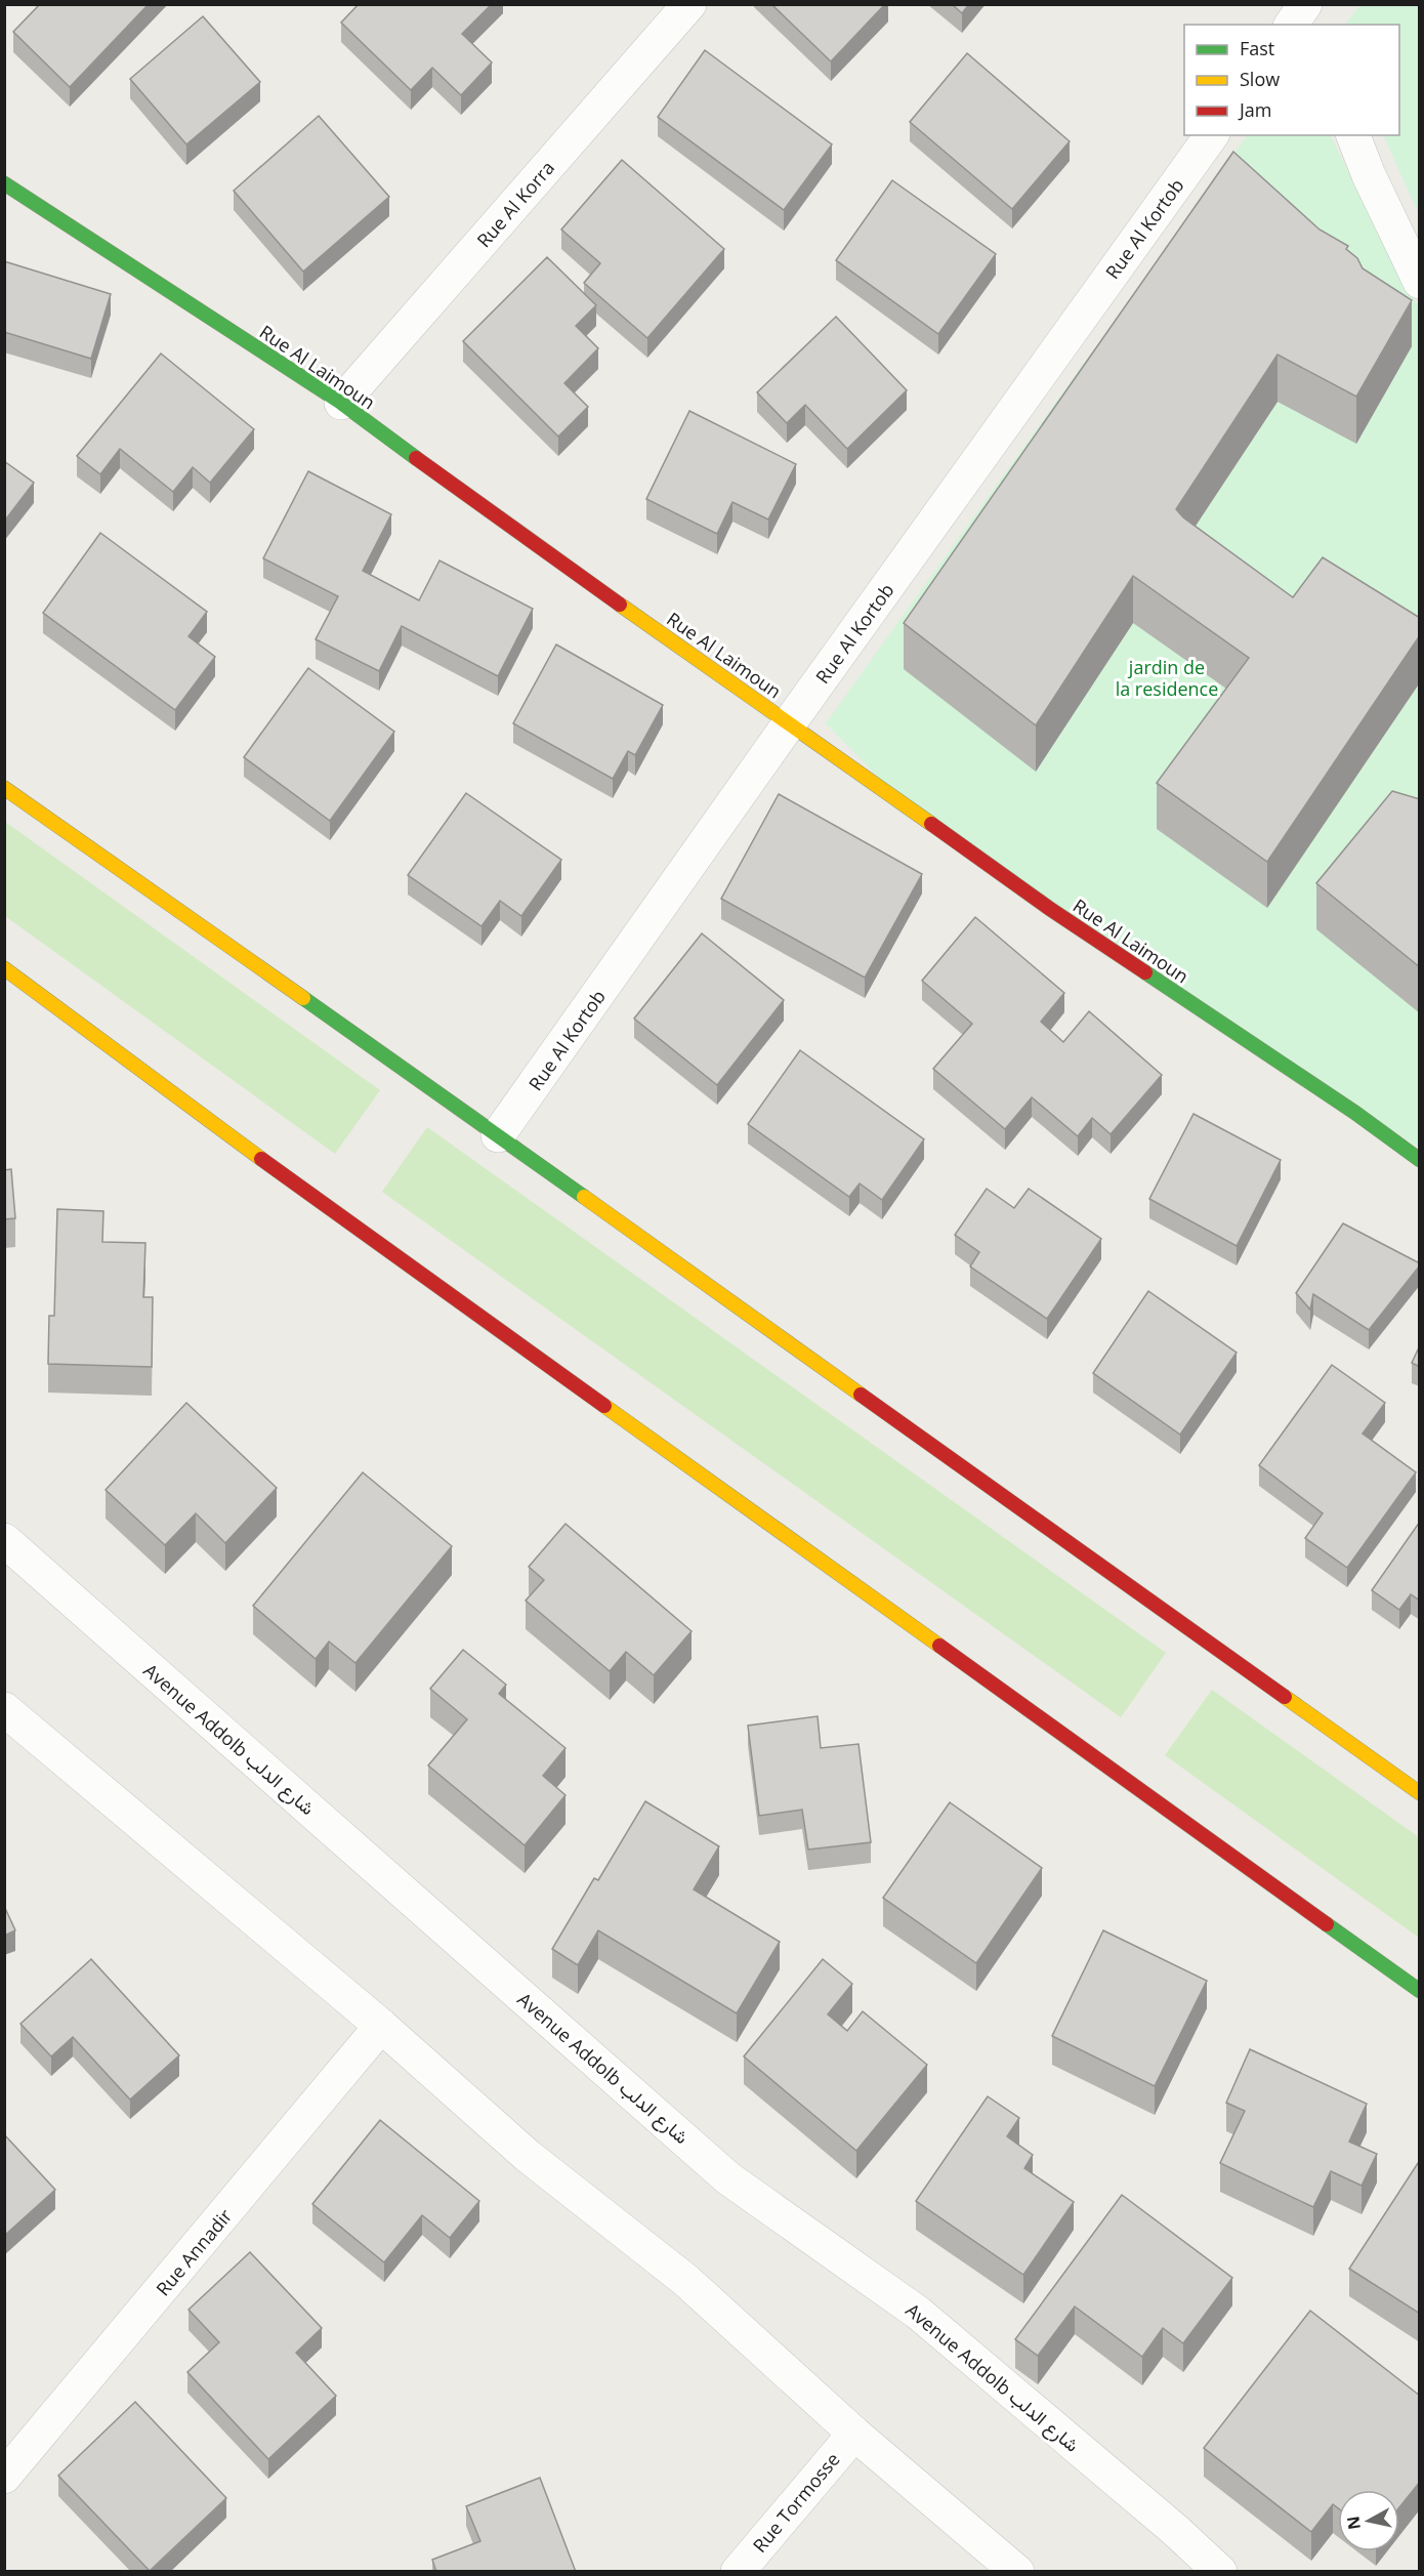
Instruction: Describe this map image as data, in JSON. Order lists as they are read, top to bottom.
{
  "streets": {
    "main road": ["Rue Al Laimoun"],
    "street": [
      "Rue Al Korra",
      "Rue Al Kortob",
      "Avenue Addolb شارع الدلب",
      "Rue Annadir",
      "Rue Tormosse"
    ]
  },
  "crossings": [
    ["Rue Al Korra", "Rue Al Laimoun"],
    ["Rue Al Kortob", "Rue Al Laimoun"]
  ],
  "parks": ["jardin de la residence"],
  "legend": ["Fast", "Slow", "Jam"],
  "north": "left"
}
